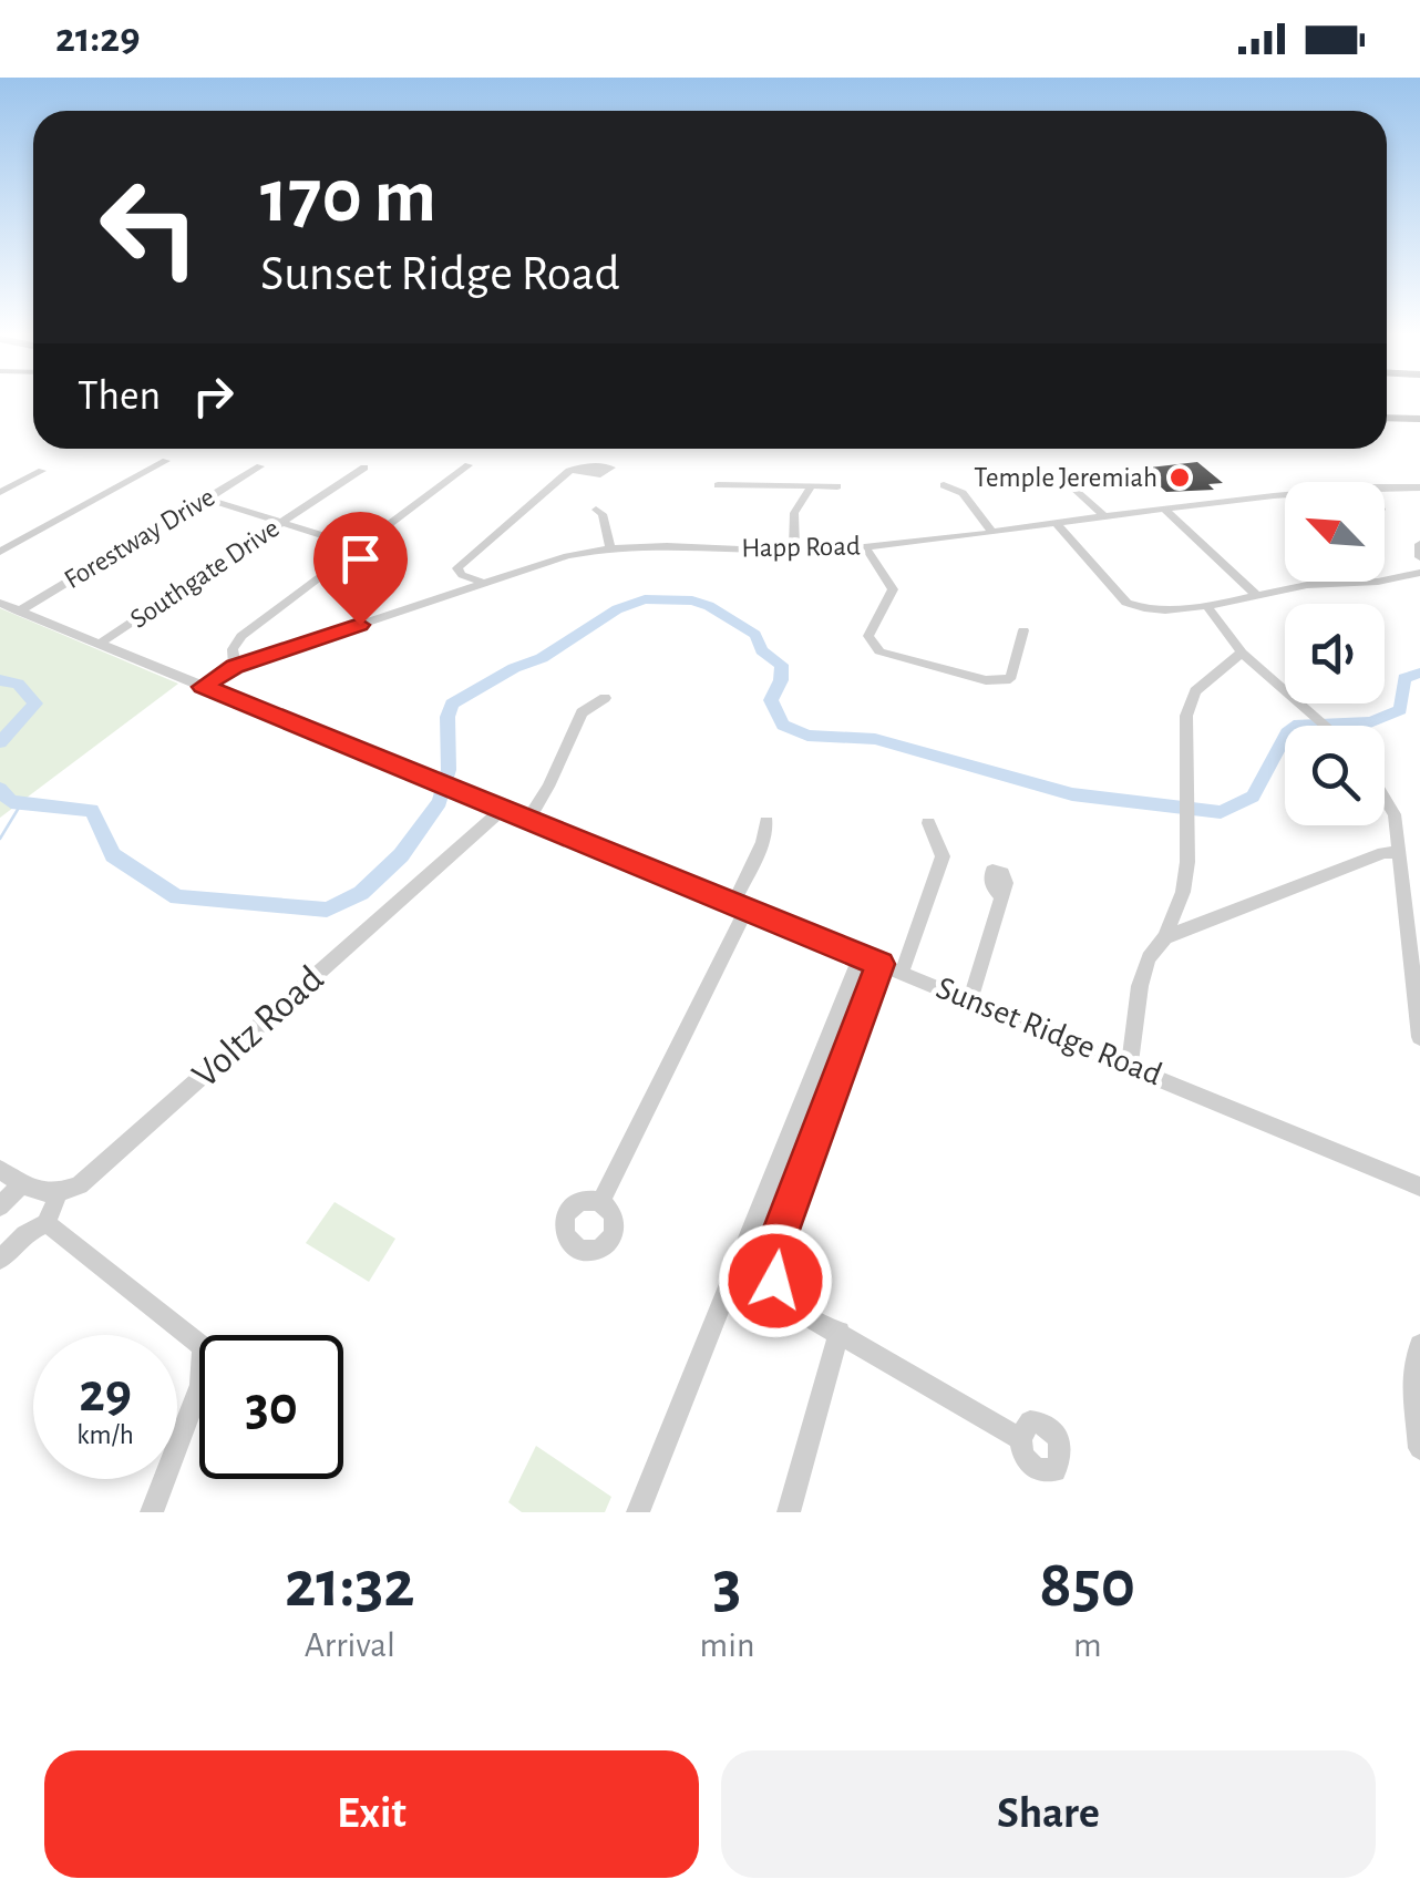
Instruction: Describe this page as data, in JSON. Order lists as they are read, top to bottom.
{
  "streets": {
    "street": [
      "Forestway Drive",
      "Happ Road",
      "Southgate Drive",
      "Voltz Road",
      "Sunset Ridge Road"
    ]
  },
  "crossings": [
    ["Forestway Drive", "Sunset Ridge Road"],
    ["Happ Road", "Sunset Ridge Road"],
    ["Southgate Drive", "Sunset Ridge Road"],
    ["Voltz Road", "Sunset Ridge Road"]
  ],
  "places": ["Temple Jeremiah"],
  "north": "top left",
  "page": {
    "status": "21:29",
    "turn": ["170 m", "Sunset Ridge Road"],
    "then": "Then",
    "speed": "29 km/h",
    "limit": "30",
    "eta": [
      "21:32",
      "Arrival",
      "3",
      "min",
      "850",
      "m"
    ],
    "buttons": ["Exit", "Share"]
  }
}
